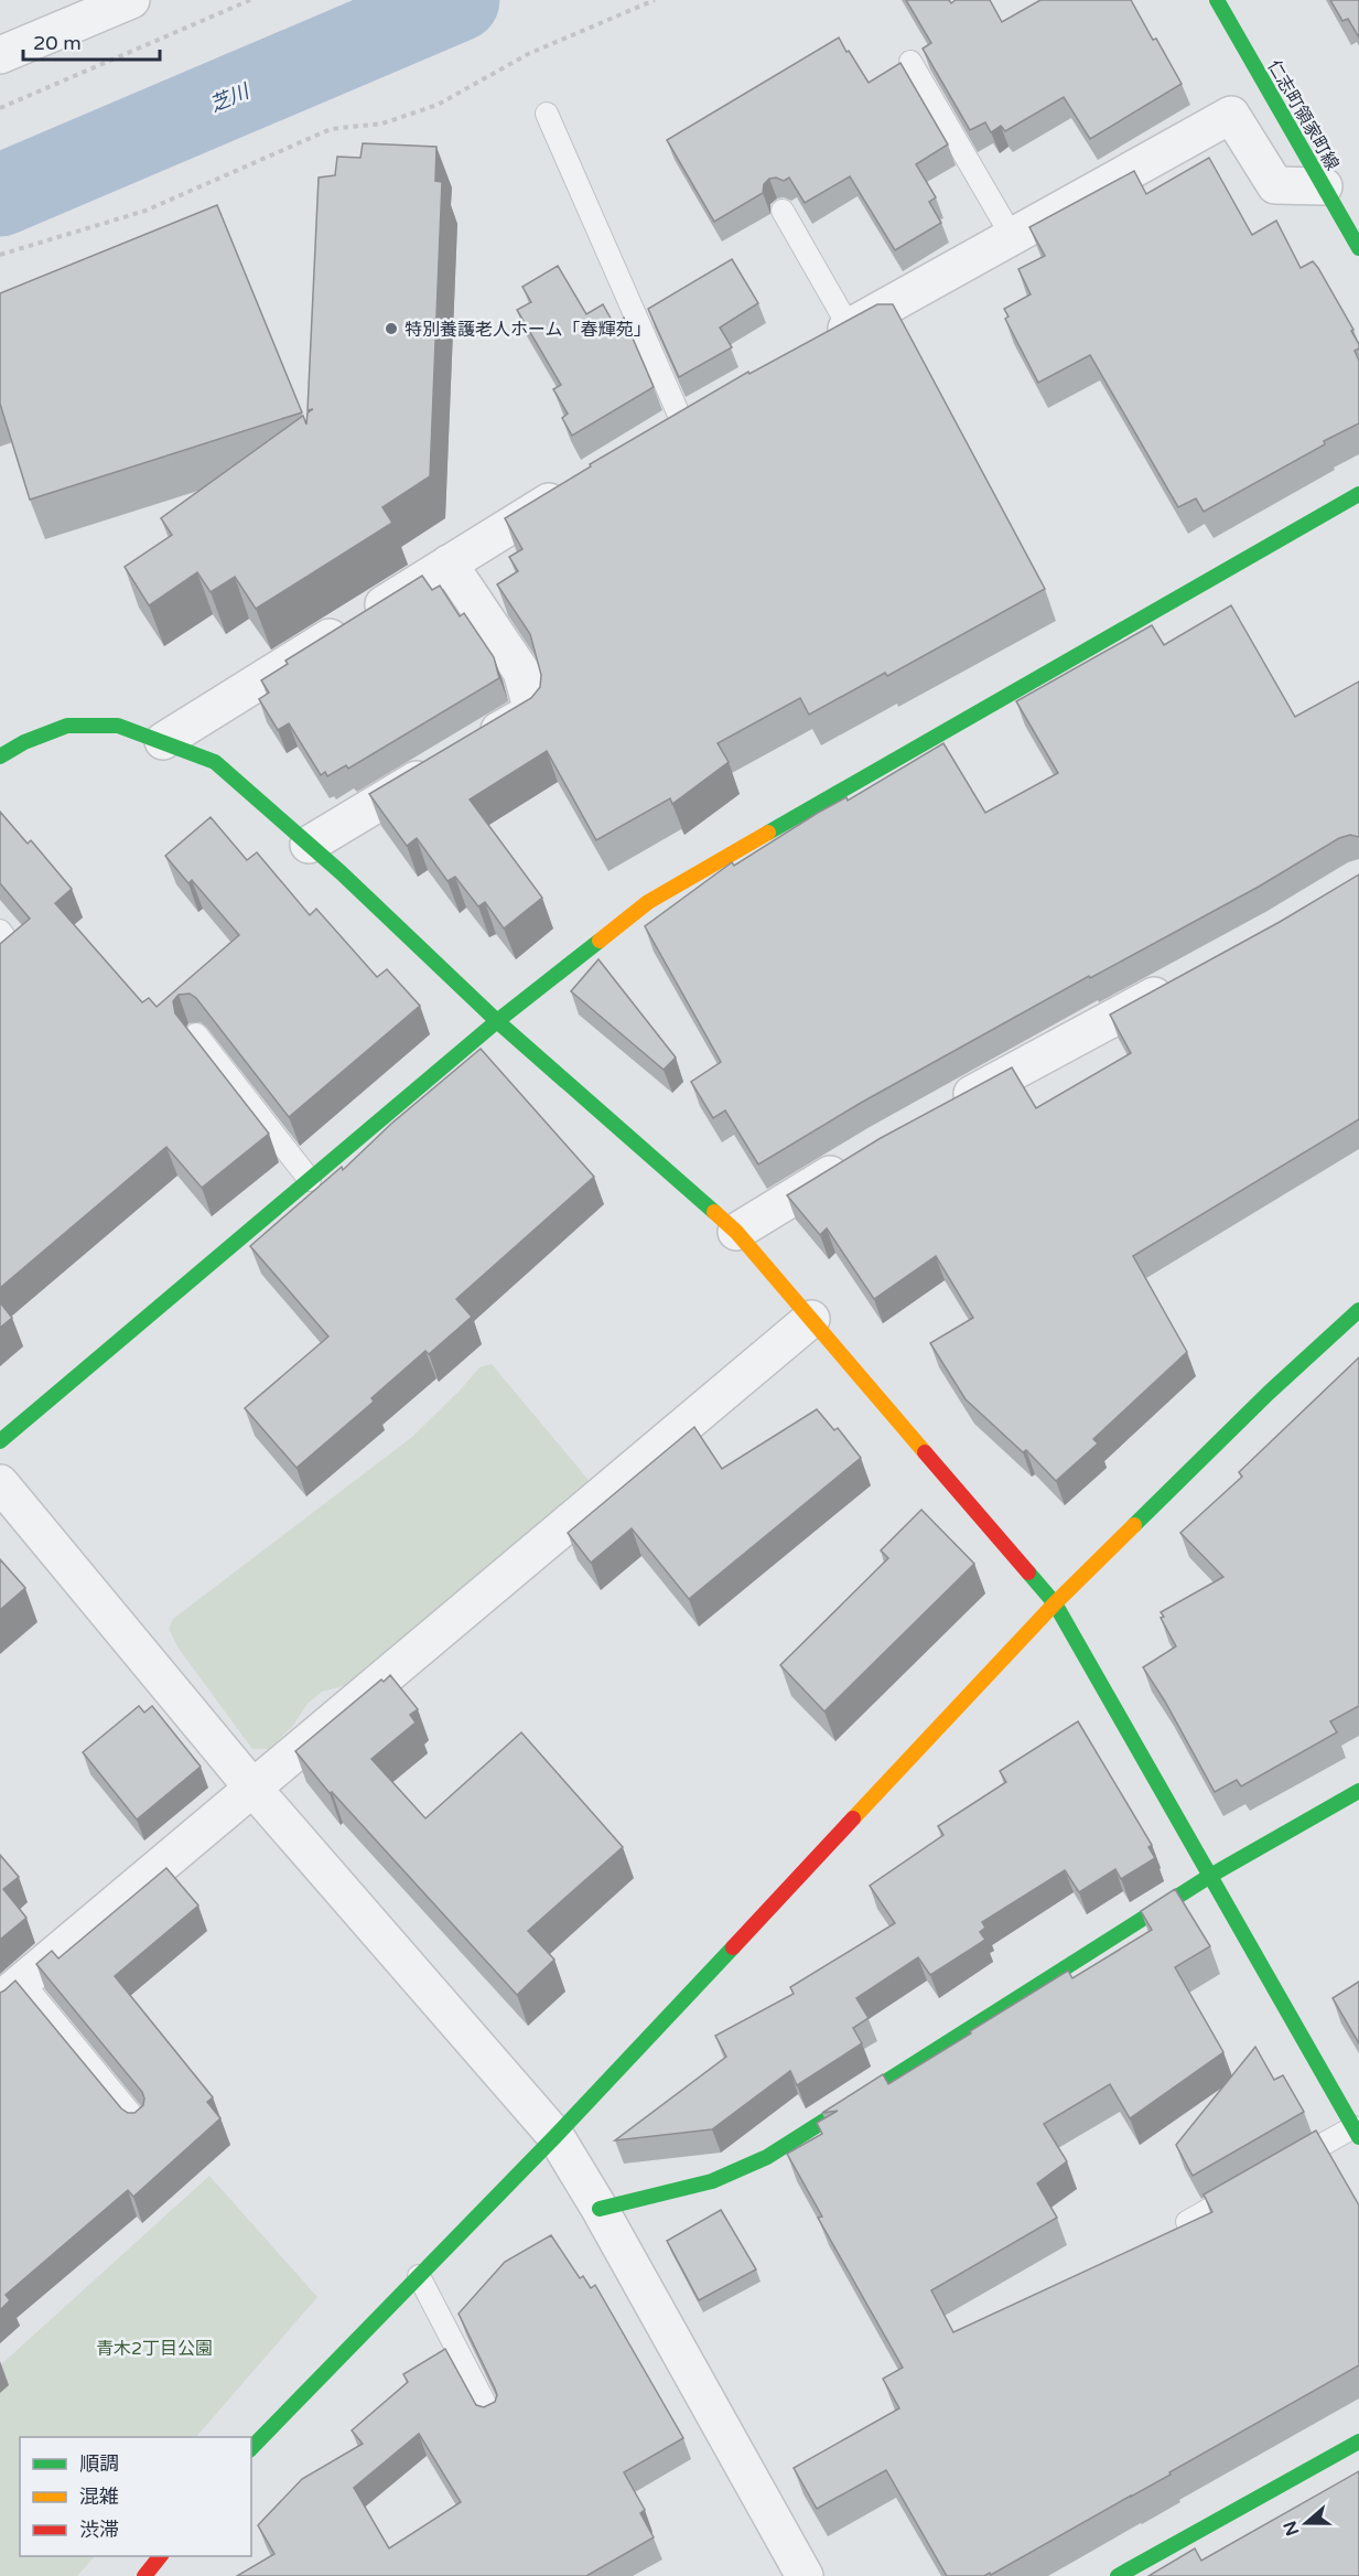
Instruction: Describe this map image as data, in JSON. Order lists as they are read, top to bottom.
{
  "streets": {
    "street": ["仁志町領家町線"]
  },
  "water": ["芝川"],
  "parks": ["青木2丁目公園"],
  "places": ["特別養護老人ホーム「春輝苑」"],
  "legend": ["順調", "混雑", "渋滞"],
  "scale_bar": "20 m",
  "north": "left"
}
